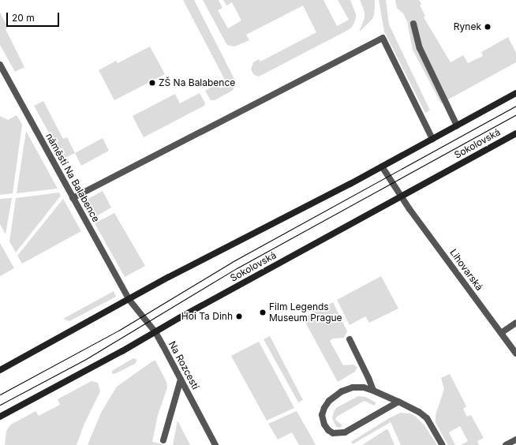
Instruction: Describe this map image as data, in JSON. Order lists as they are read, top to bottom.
{
  "streets": {
    "main road": ["Sokolovská"],
    "street": ["náměstí Na Balabence", "Lihovarská", "Na Rozcestí"]
  },
  "crossings": [
    ["Sokolovská", "Lihovarská"],
    ["Sokolovská", "Na Rozcestí"],
    ["náměstí Na Balabence", "Na Rozcestí"]
  ],
  "places": [
    "Rynek",
    "ZŠ Na Balabence",
    "Film Legends Museum Prague",
    "Hoi Ta Dinh"
  ],
  "scale_bar": "20 m"
}
